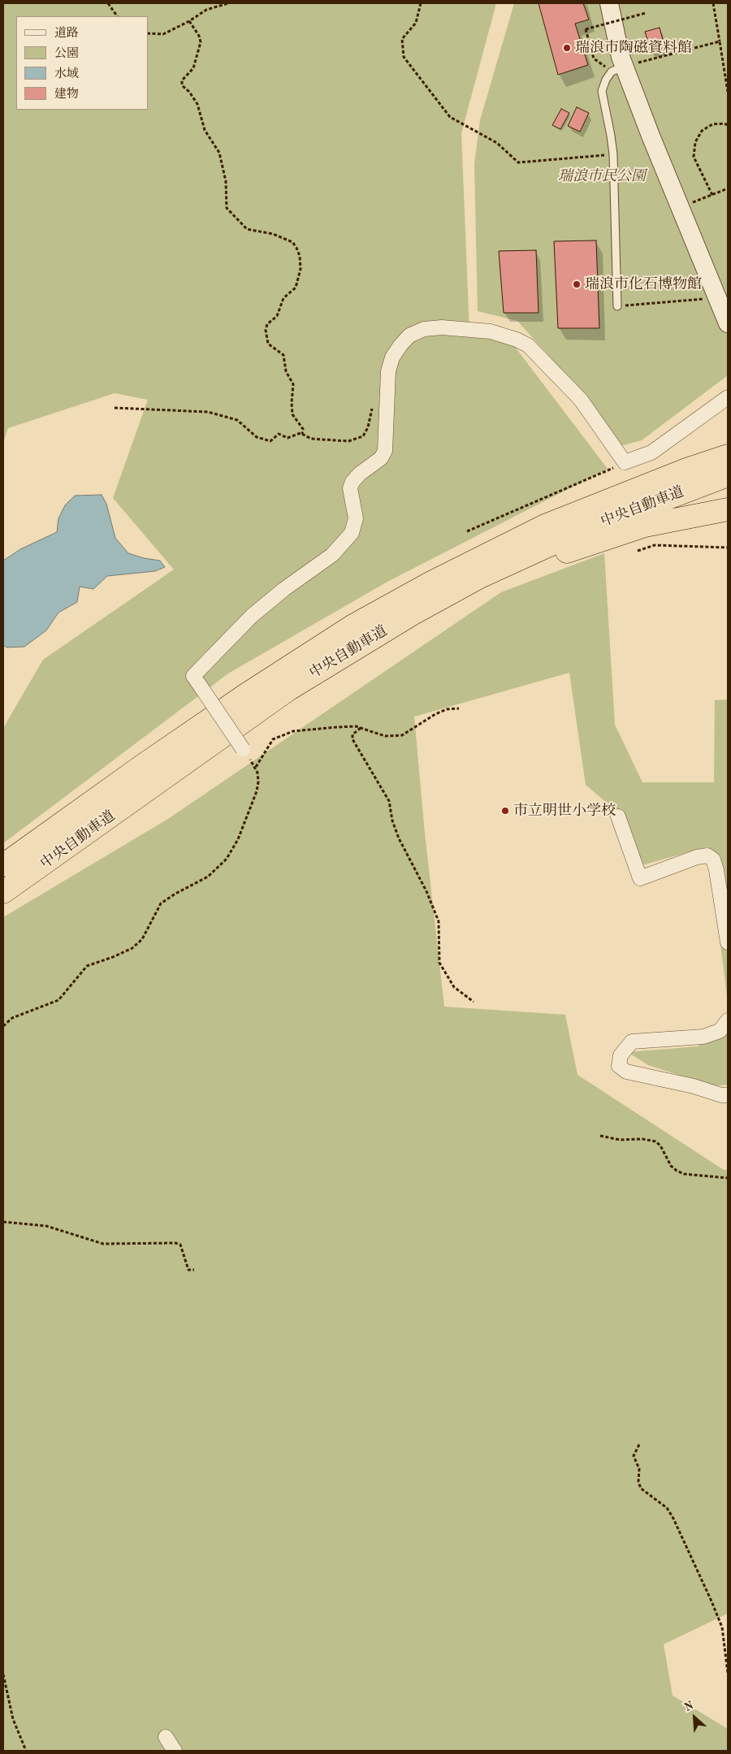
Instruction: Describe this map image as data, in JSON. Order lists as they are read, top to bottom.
{
  "streets": {
    "highway": ["中央自動車道"]
  },
  "parks": ["瑞浪市民公園"],
  "places": ["瑞浪市陶磁資料館", "瑞浪市化石博物館", "市立明世小学校"],
  "legend": [
    "道路",
    "公園",
    "水域",
    "建物"
  ],
  "north": "top left"
}
